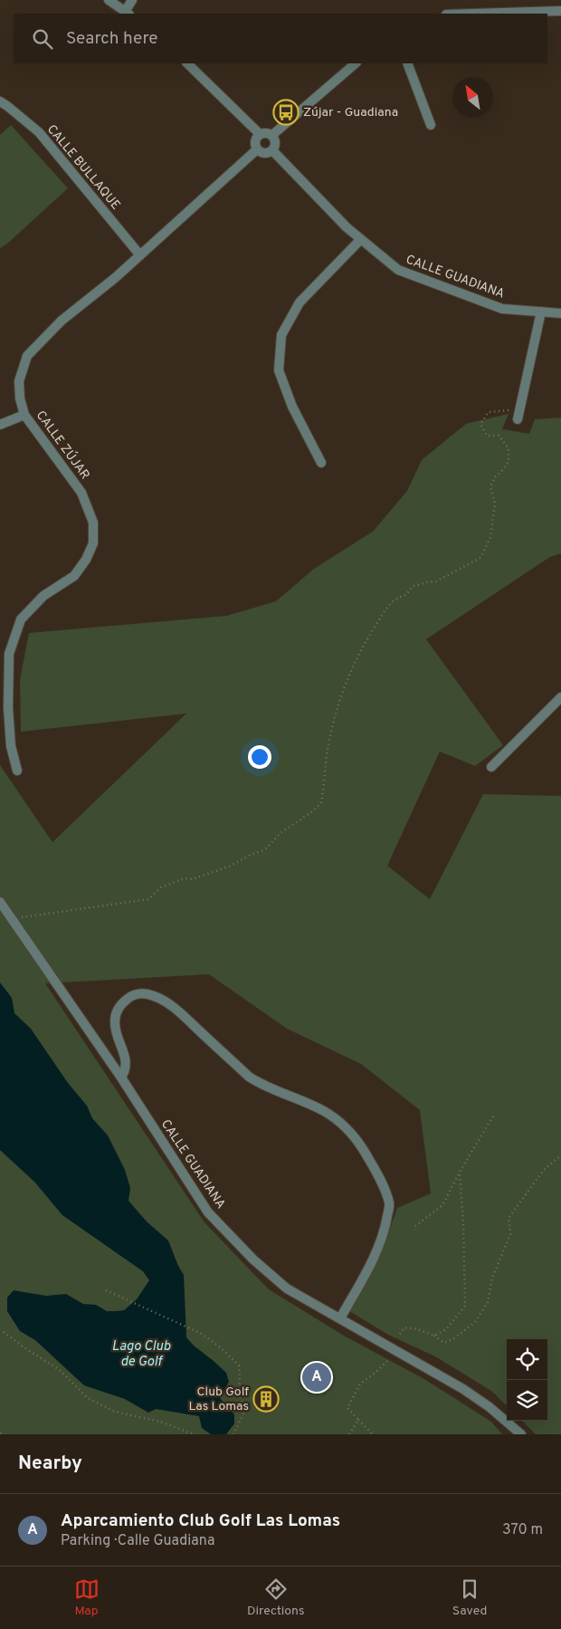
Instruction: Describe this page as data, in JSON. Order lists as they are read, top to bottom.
{
  "streets": {
    "street": ["CALLE BULLAQUE", "CALLE GUADIANA", "CALLE ZÚJAR"]
  },
  "crossings": [
    ["CALLE BULLAQUE", "CALLE ZÚJAR"],
    ["CALLE GUADIANA", "CALLE ZÚJAR"]
  ],
  "water": ["Lago Club de Golf"],
  "places": {
    "bus stop": ["Zújar - Guadiana"],
    "building": ["Club Golf Las Lomas"]
  },
  "north": "top left",
  "page": {
    "search": "Search here",
    "pins": "A",
    "heading": "Nearby",
    "list": [
      {
        "mark": "A",
        "name": "Aparcamiento Club Golf Las Lomas",
        "note": "Parking · Calle Guadiana",
        "value": "370 m"
      }
    ],
    "nav": ["Map", "Directions", "Saved"]
  }
}
